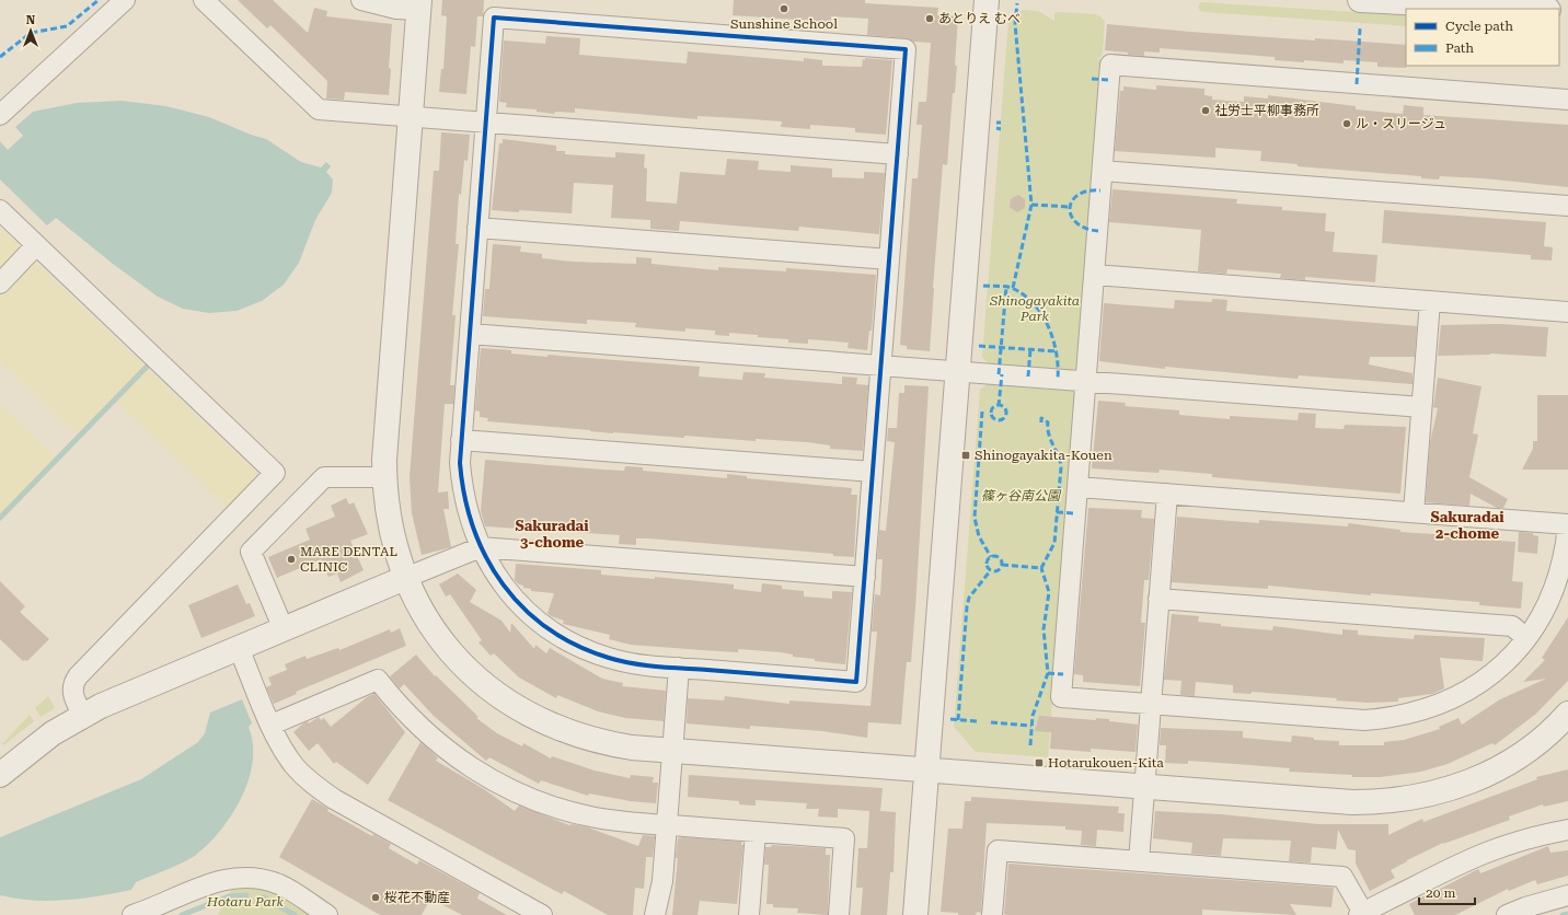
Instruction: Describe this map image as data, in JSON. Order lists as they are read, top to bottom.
{
  "districts": ["Sakuradai 2-chome", "Sakuradai 3-chome"],
  "parks": ["Shinogayakita Park", "篠ヶ谷南公園", "Hotaru Park"],
  "places": {
    "other": [
      "Sunshine School",
      "あとりえ むべ",
      "社労士平柳事務所",
      "ル・スリージュ",
      "MARE DENTAL CLINIC",
      "桜花不動産"
    ],
    "transit": ["Shinogayakita-Kouen", "Hotarukouen-Kita"]
  },
  "legend": ["Cycle path", "Path"],
  "scale_bar": "20 m",
  "north": "top"
}
